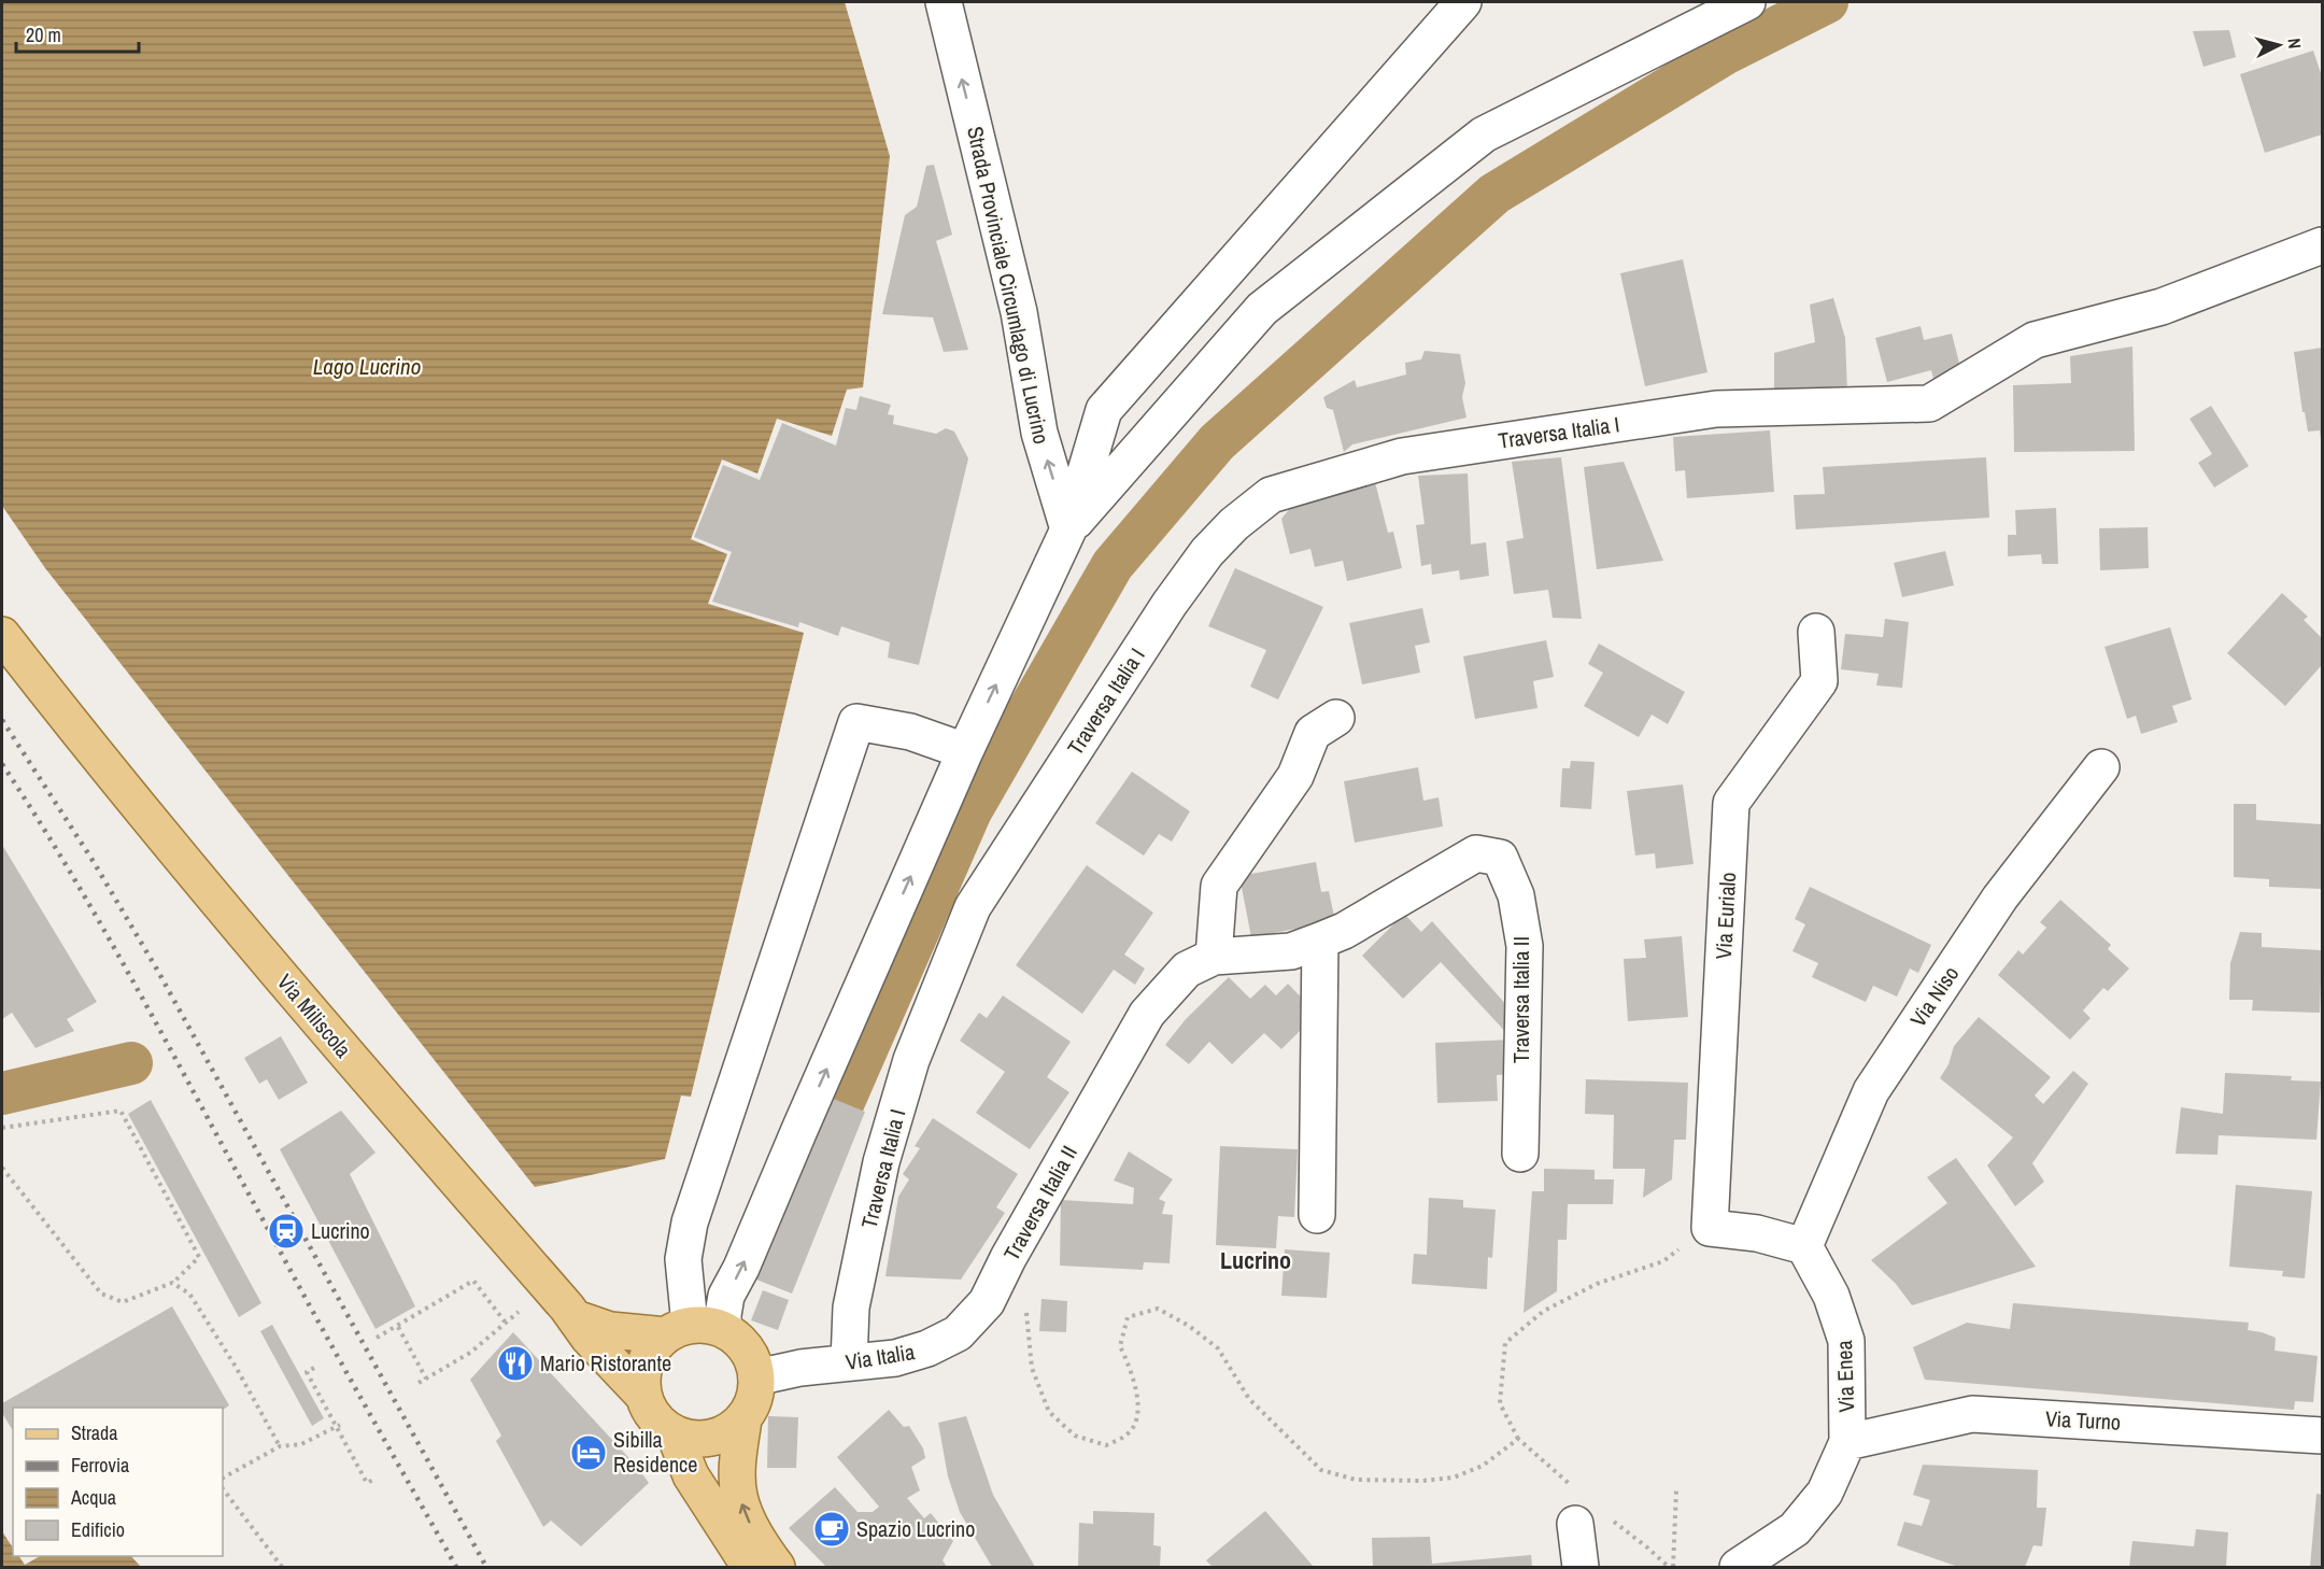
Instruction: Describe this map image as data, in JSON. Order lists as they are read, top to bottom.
{
  "streets": {
    "main road": ["Via Miliscola"],
    "street": [
      "Strada Provinciale Circumlago di Lucrino",
      "Traversa Italia I",
      "Via Eurialo",
      "Via Niso",
      "Traversa Italia II",
      "Via Italia",
      "Via Enea",
      "Via Turno"
    ]
  },
  "crossings": [
    ["Traversa Italia I", "Via Italia"],
    ["Via Niso", "Via Enea"],
    ["Traversa Italia II", "Via Italia"],
    ["Via Miliscola", "Via Italia"],
    ["Via Enea", "Via Turno"]
  ],
  "one_way": ["Strada Provinciale Circumlago di Lucrino"],
  "districts": ["Lucrino"],
  "water": ["Lago Lucrino"],
  "places": {
    "station": ["Lucrino"],
    "restaurant": ["Mario Ristorante"],
    "hotel": ["Sibilla Residence"],
    "cafe": ["Spazio Lucrino"]
  },
  "legend": [
    "Strada",
    "Ferrovia",
    "Acqua",
    "Edificio"
  ],
  "scale_bar": "20 m",
  "north": "right"
}
